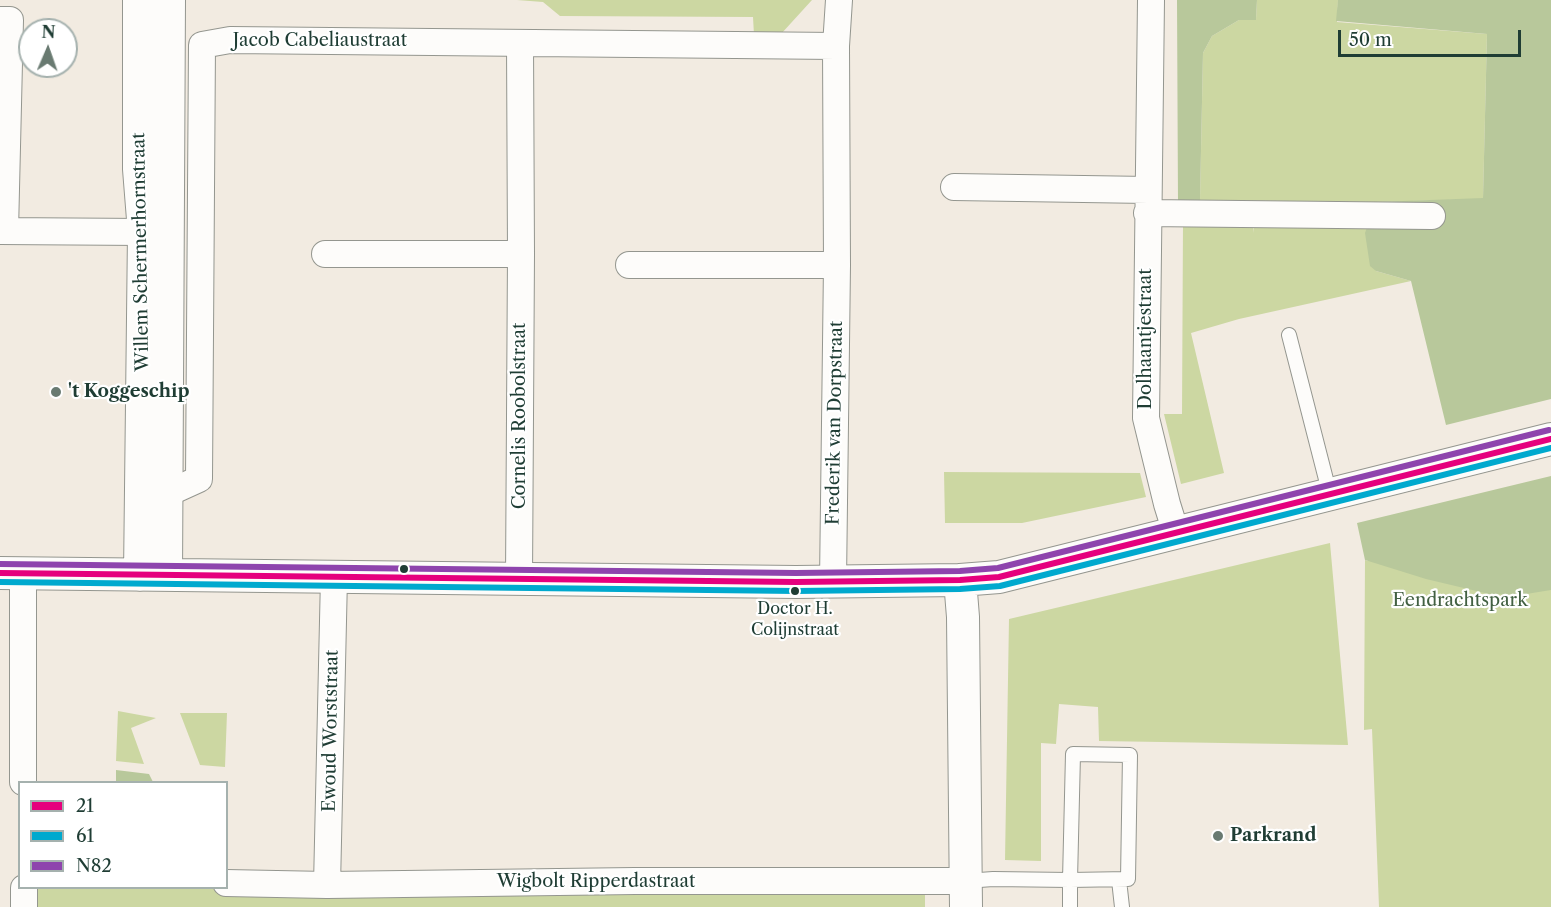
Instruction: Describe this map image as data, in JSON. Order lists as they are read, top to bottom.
{
  "streets": {
    "street": [
      "Jacob Cabeliaustraat",
      "Willem Schermerhornstraat",
      "Dolhaantjestraat",
      "Cornelis Roobolstraat",
      "Frederik van Dorpstraat",
      "Ewoud Worststraat",
      "Wigbolt Ripperdastraat"
    ]
  },
  "crossings": [
    ["Jacob Cabeliaustraat", "Willem Schermerhornstraat"],
    ["Jacob Cabeliaustraat", "Cornelis Roobolstraat"],
    ["Jacob Cabeliaustraat", "Frederik van Dorpstraat"],
    ["Ewoud Worststraat", "Wigbolt Ripperdastraat"]
  ],
  "parks": ["Eendrachtspark"],
  "places": ["'t Koggeschip", "Doctor H. Colijnstraat", "Parkrand"],
  "lines": ["transit line N82", "transit line 21", "transit line 61"],
  "legend": ["21", "61", "N82"],
  "scale_bar": "50 m",
  "north": "top"
}
